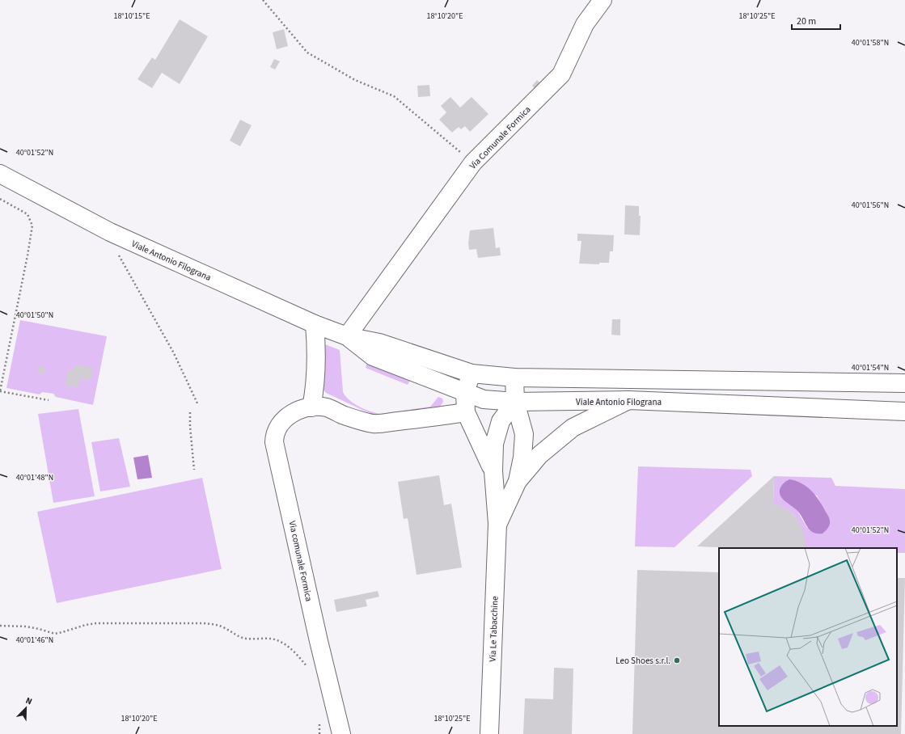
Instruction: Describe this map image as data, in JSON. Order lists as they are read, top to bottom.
{
  "streets": {
    "street": [
      "Via Comunale Formica",
      "Viale Antonio Filograna",
      "Via comunale Formica",
      "Via Le Tabacchine"
    ]
  },
  "crossings": [
    ["Via Comunale Formica", "Viale Antonio Filograna"],
    ["Viale Antonio Filograna", "Via Le Tabacchine"],
    ["Via comunale Formica", "Via Le Tabacchine"]
  ],
  "places": ["Leo Shoes s.r.l."],
  "scale_bar": "20 m",
  "north": "top right",
  "coordinates": [
    "18°10'15\"E",
    "18°10'20\"E",
    "18°10'25\"E",
    "40°01'58\"N",
    "40°01'52\"N",
    "40°01'56\"N",
    "40°01'50\"N",
    "40°01'54\"N",
    "40°01'48\"N",
    "40°01'46\"N"
  ]
}
